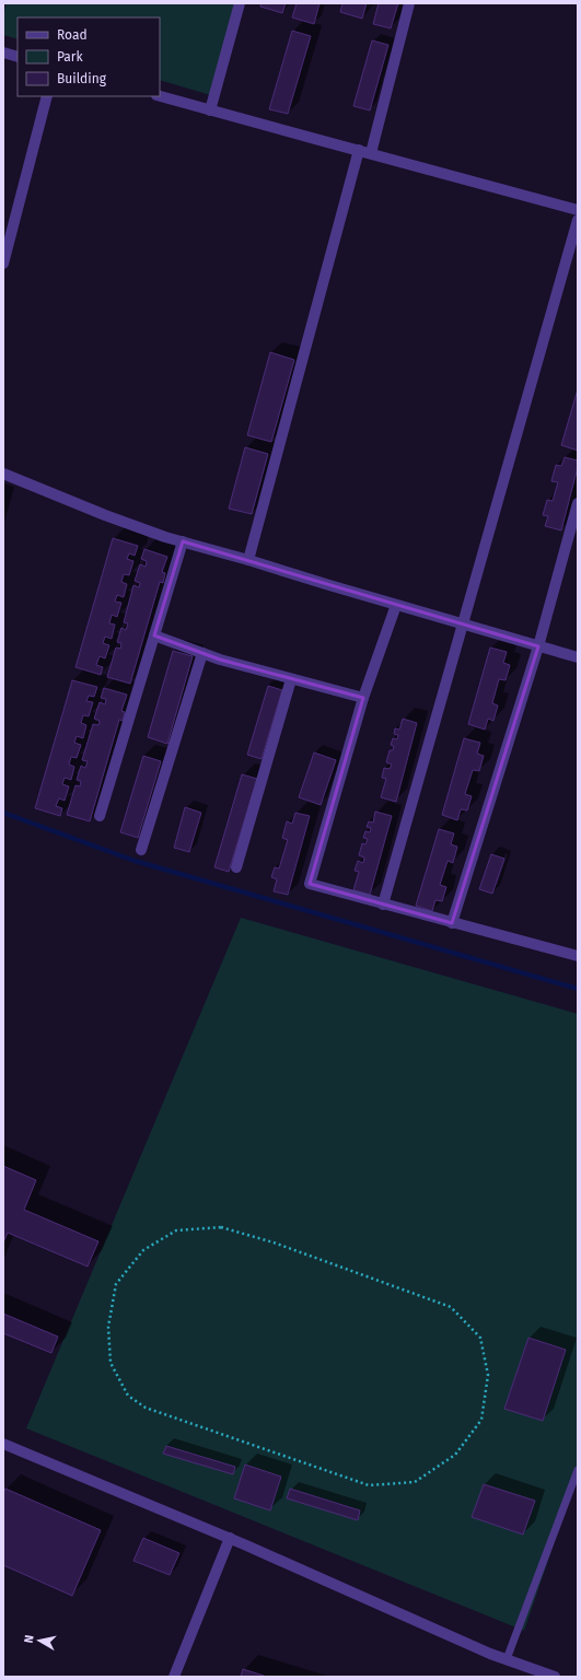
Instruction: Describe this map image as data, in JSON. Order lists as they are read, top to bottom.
{
  "legend": ["Road", "Park", "Building"],
  "north": "left"
}
